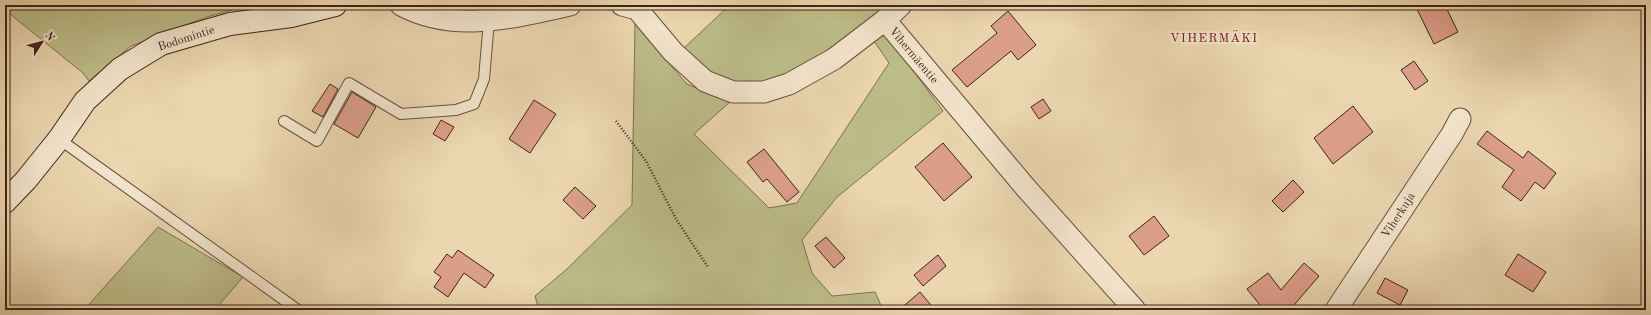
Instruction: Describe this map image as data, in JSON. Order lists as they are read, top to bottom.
{
  "streets": {
    "street": ["Bodomintie", "Vihermäentie", "Viherkuja"]
  },
  "districts": ["VIHERMÄKI"],
  "north": "top right"
}
